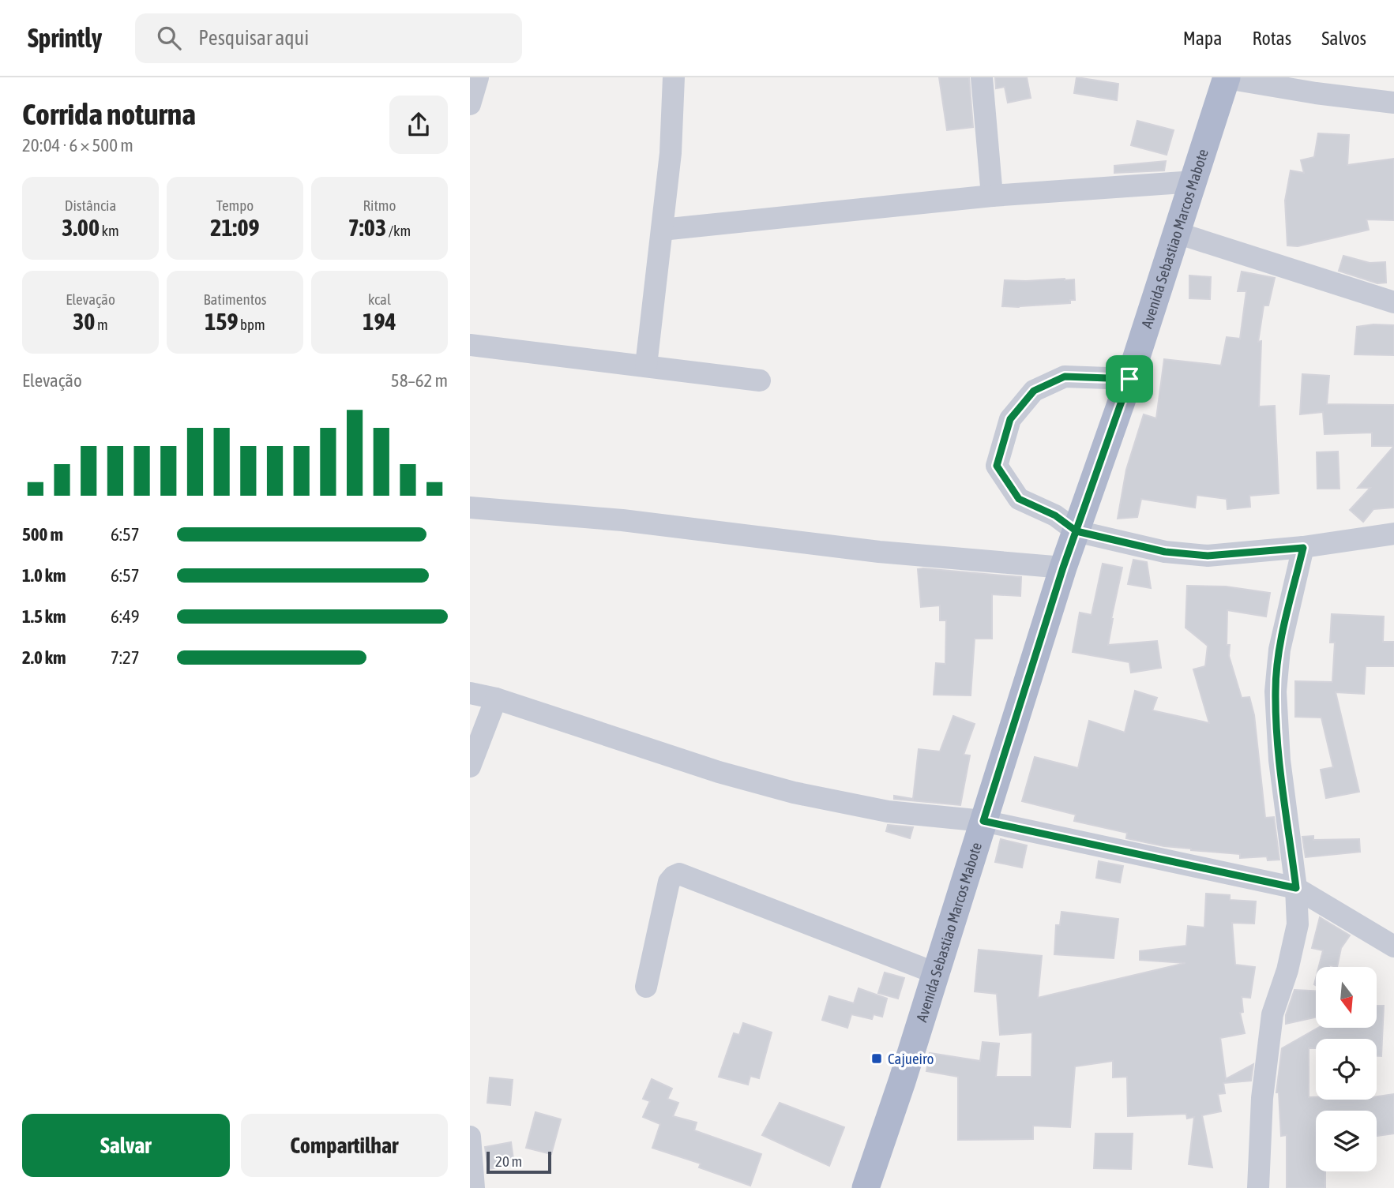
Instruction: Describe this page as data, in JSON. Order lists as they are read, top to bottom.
{
  "streets": {
    "main road": ["Avenida Sebastiao Marcos Mabote"]
  },
  "places": {
    "transit": ["Cajueiro"]
  },
  "scale_bar": "20 m",
  "north": "bottom",
  "page": {
    "header": "Sprintly",
    "search": "Pesquisar aqui",
    "nav": ["Mapa", "Rotas", "Salvos"],
    "heading": ["Corrida noturna", "20:04 · 6 × 500 m"],
    "stats": [
      ["Distância", "3.00 km"],
      ["Tempo", "21:09"],
      ["Ritmo", "7:03 /km"],
      ["Elevação", "30 m"],
      ["Batimentos", "159 bpm"],
      ["kcal", "194"]
    ],
    "chart": ["Elevação", "58–62 m"],
    "list": [
      {
        "name": "500 m",
        "note": "6:57"
      },
      {
        "name": "1.0 km",
        "note": "6:57"
      },
      {
        "name": "1.5 km",
        "note": "6:49"
      },
      {
        "name": "2.0 km",
        "note": "7:27"
      }
    ],
    "buttons": ["Salvar", "Compartilhar"],
    "scale": "20 m"
  }
}
